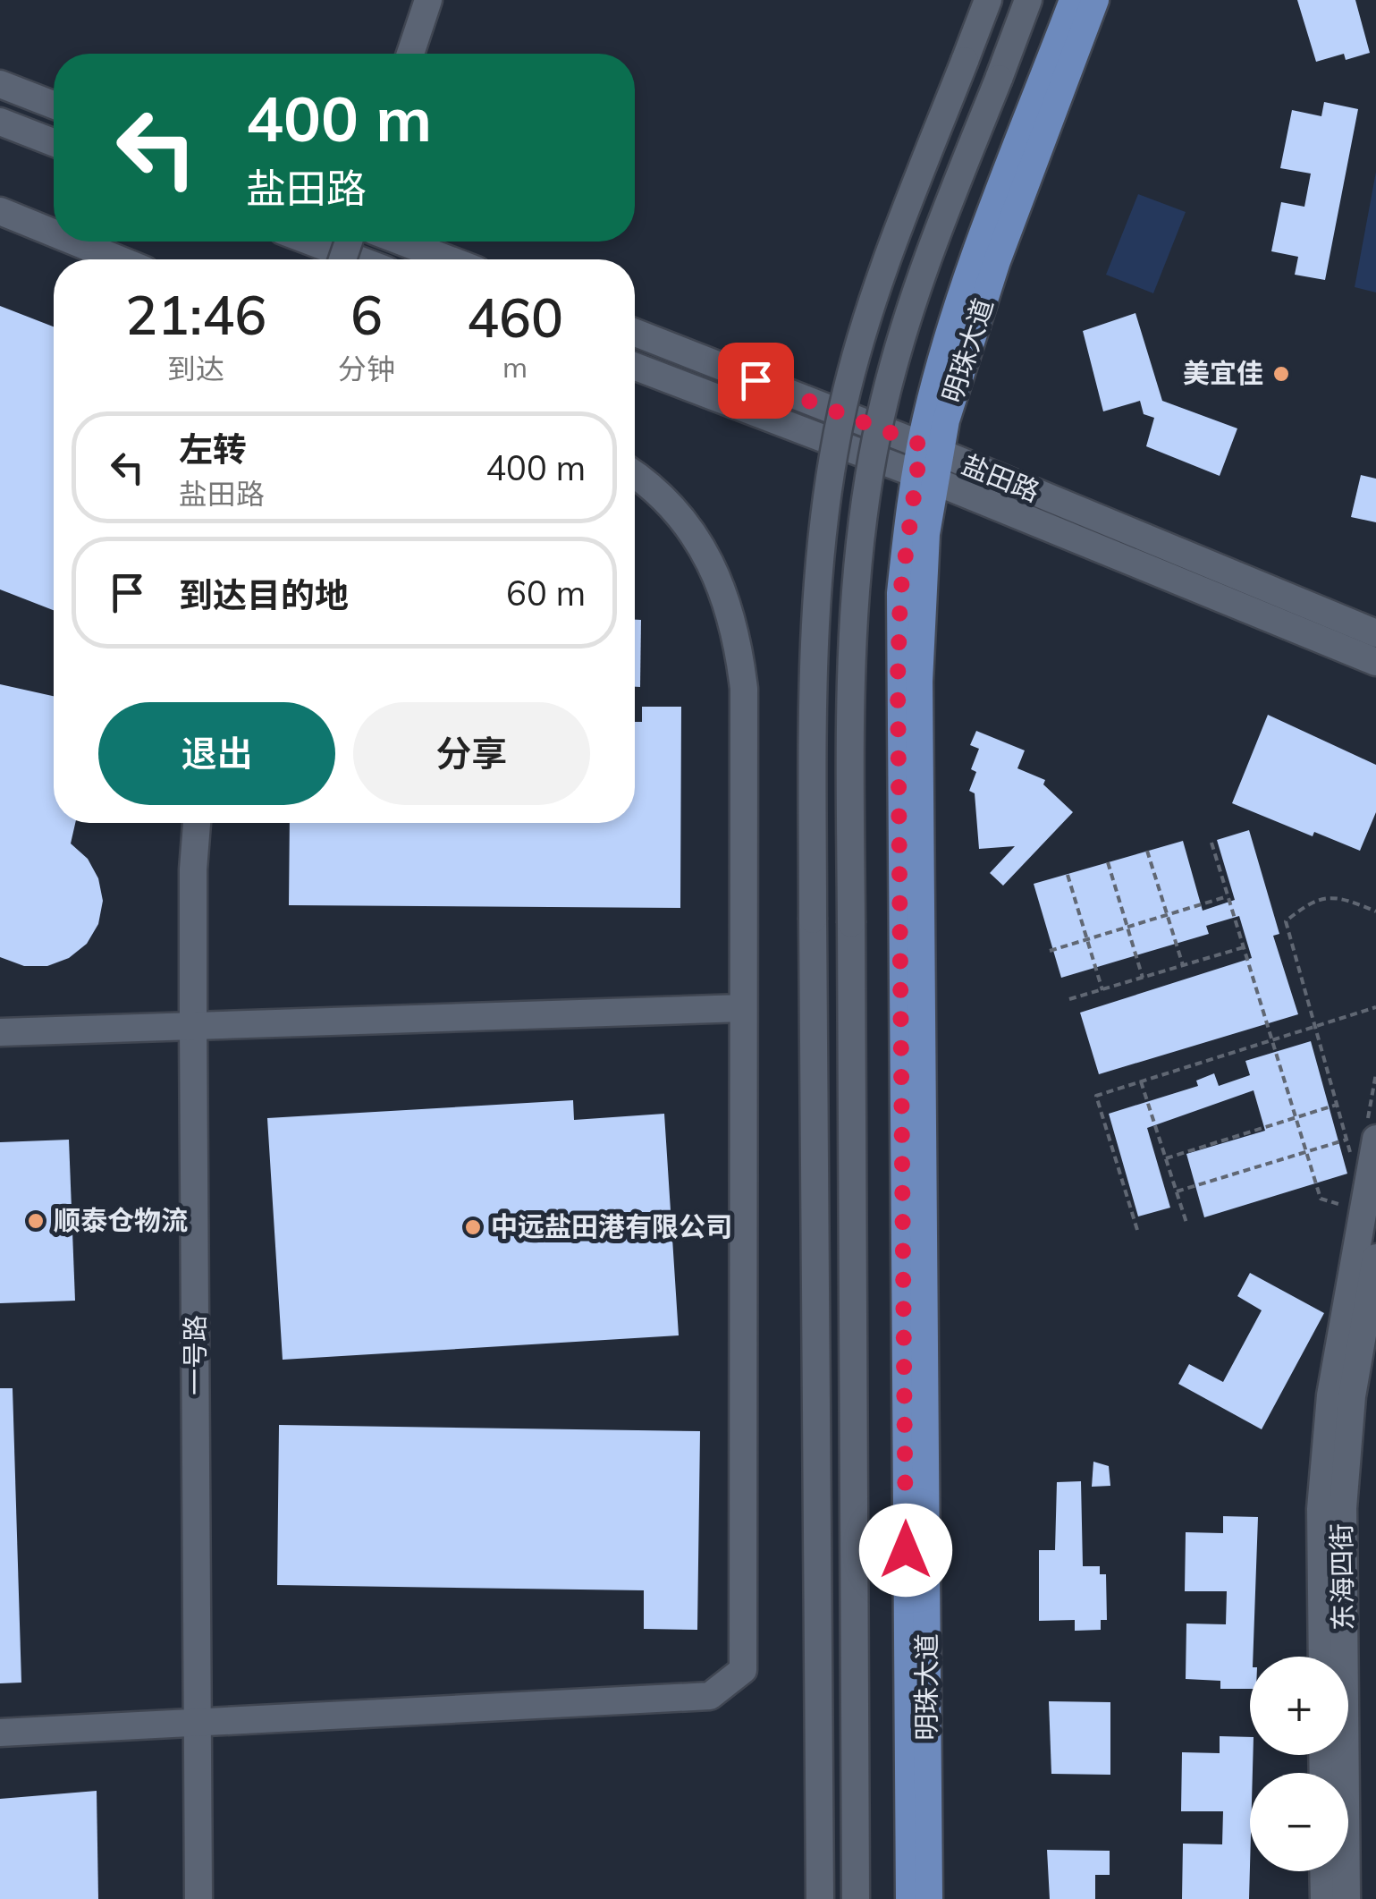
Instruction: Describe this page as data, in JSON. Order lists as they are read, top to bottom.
{
  "streets": {
    "main road": ["明珠大道"],
    "street": ["盐田路", "一号路", "东海四街"]
  },
  "crossings": [
    ["明珠大道", "盐田路"]
  ],
  "places": ["美宜佳", "顺泰仓物流", "中远盐田港有限公司"],
  "page": {
    "turn": ["400 m", "盐田路"],
    "eta": [
      "21:46",
      "到达",
      "6",
      "分钟",
      "460",
      "m"
    ],
    "list": [
      {
        "name": "左转",
        "note": "盐田路",
        "value": "400 m"
      },
      {
        "name": "到达目的地",
        "value": "60 m"
      }
    ],
    "buttons": ["退出", "分享"],
    "map_buttons": ["+", "−"]
  }
}
